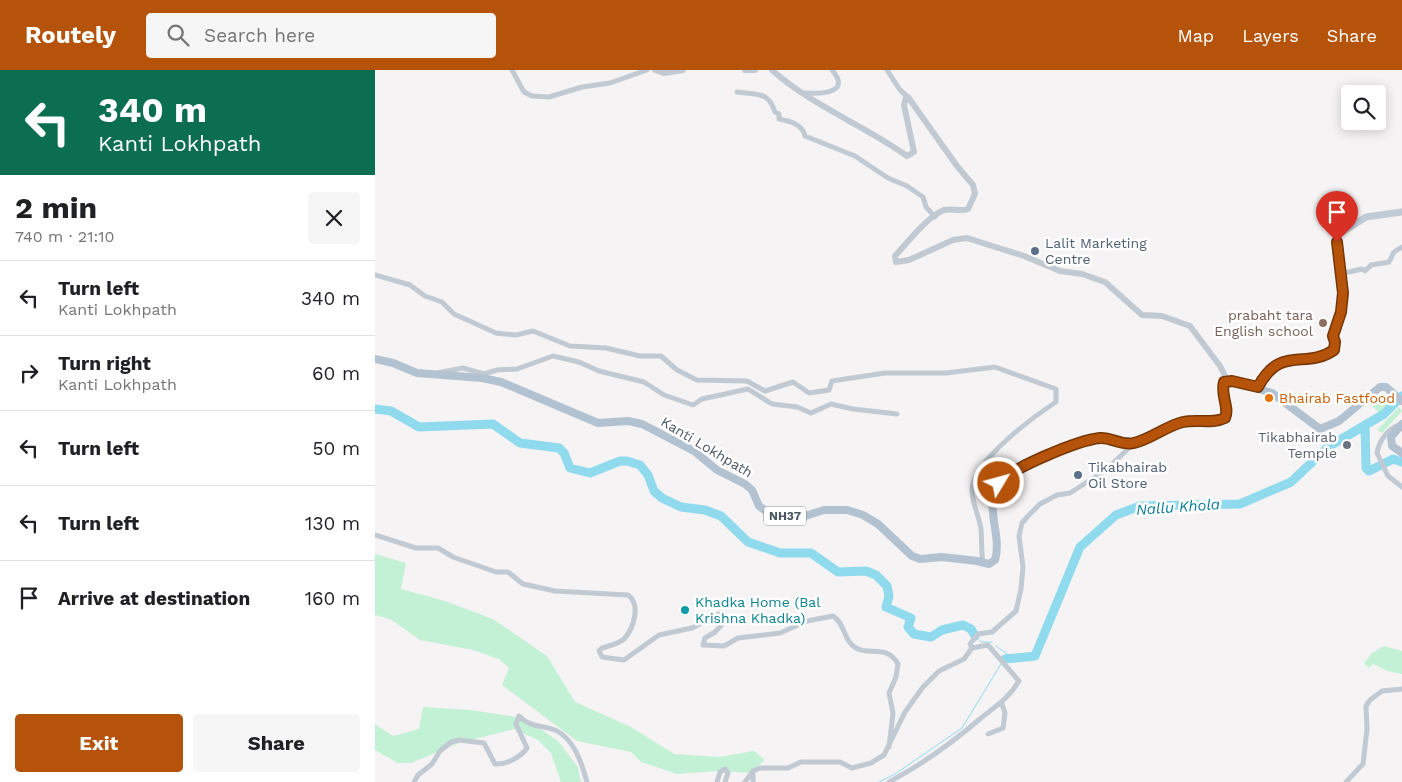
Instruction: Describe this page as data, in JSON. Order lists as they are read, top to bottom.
{
  "streets": {
    "main road": ["Kanti Lokhpath", "NH37"]
  },
  "water": ["Nallu Khola"],
  "places": [
    "Lalit Marketing Centre",
    "prabaht tara English school",
    "Bhairab Fastfood",
    "Tikabhairab Temple",
    "Tikabhairab Oil Store",
    "Khadka Home (Bal Krishna Khadka)"
  ],
  "page": {
    "header": "Routely",
    "search": "Search here",
    "nav": ["Map", "Layers", "Share"],
    "turn": ["340 m", "Kanti Lokhpath"],
    "heading": ["2 min", "740 m · 21:10"],
    "list": [
      {
        "name": "Turn left",
        "note": "Kanti Lokhpath",
        "value": "340 m"
      },
      {
        "name": "Turn right",
        "note": "Kanti Lokhpath",
        "value": "60 m"
      },
      {
        "name": "Turn left",
        "value": "50 m"
      },
      {
        "name": "Turn left",
        "value": "130 m"
      },
      {
        "name": "Arrive at destination",
        "value": "160 m"
      }
    ],
    "buttons": ["Exit", "Share"]
  }
}
